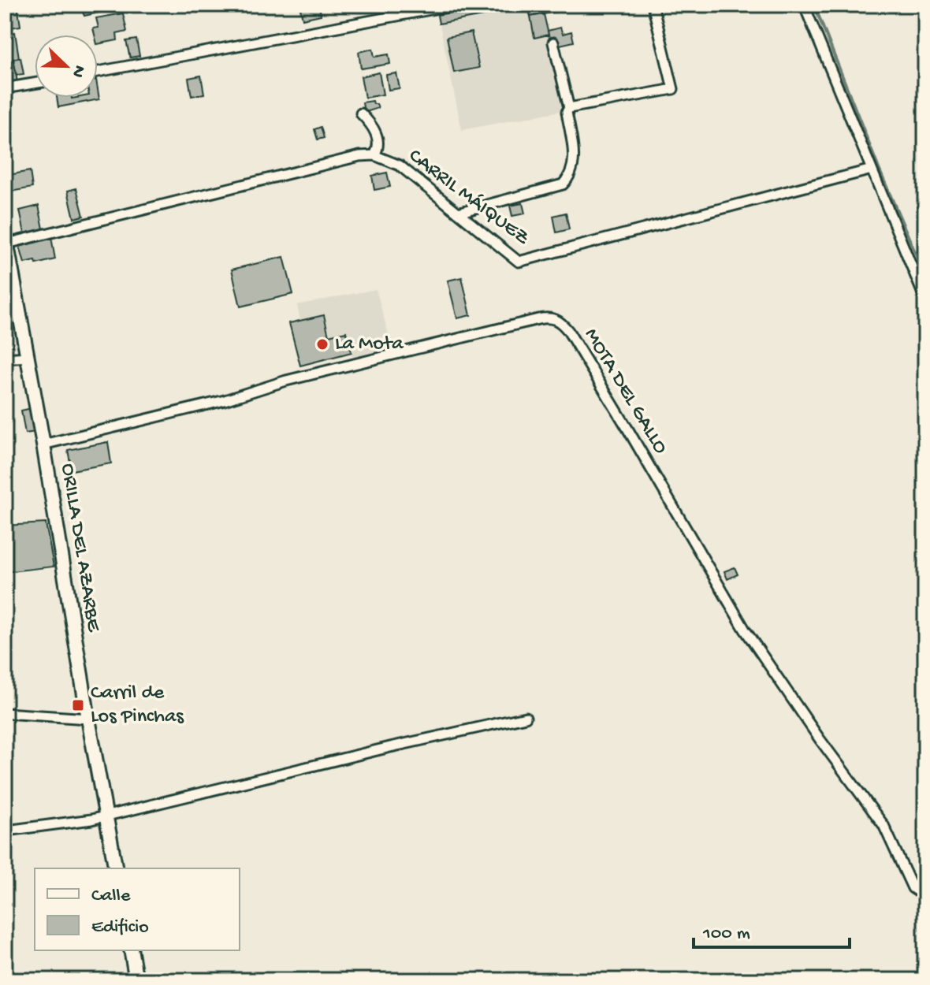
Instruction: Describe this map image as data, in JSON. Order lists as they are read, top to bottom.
{
  "streets": {
    "main road": ["ORILLA DEL AZARBE"],
    "street": ["CARRIL MÁIQUEZ", "MOTA DEL GALLO"]
  },
  "crossings": [
    ["CARRIL MÁIQUEZ", "ORILLA DEL AZARBE"],
    ["MOTA DEL GALLO", "ORILLA DEL AZARBE"]
  ],
  "places": {
    "other": ["La Mota"],
    "transit": ["Carril de Los Pinchas"]
  },
  "legend": ["Calle", "Edificio"],
  "scale_bar": "100 m",
  "north": "bottom right"
}
